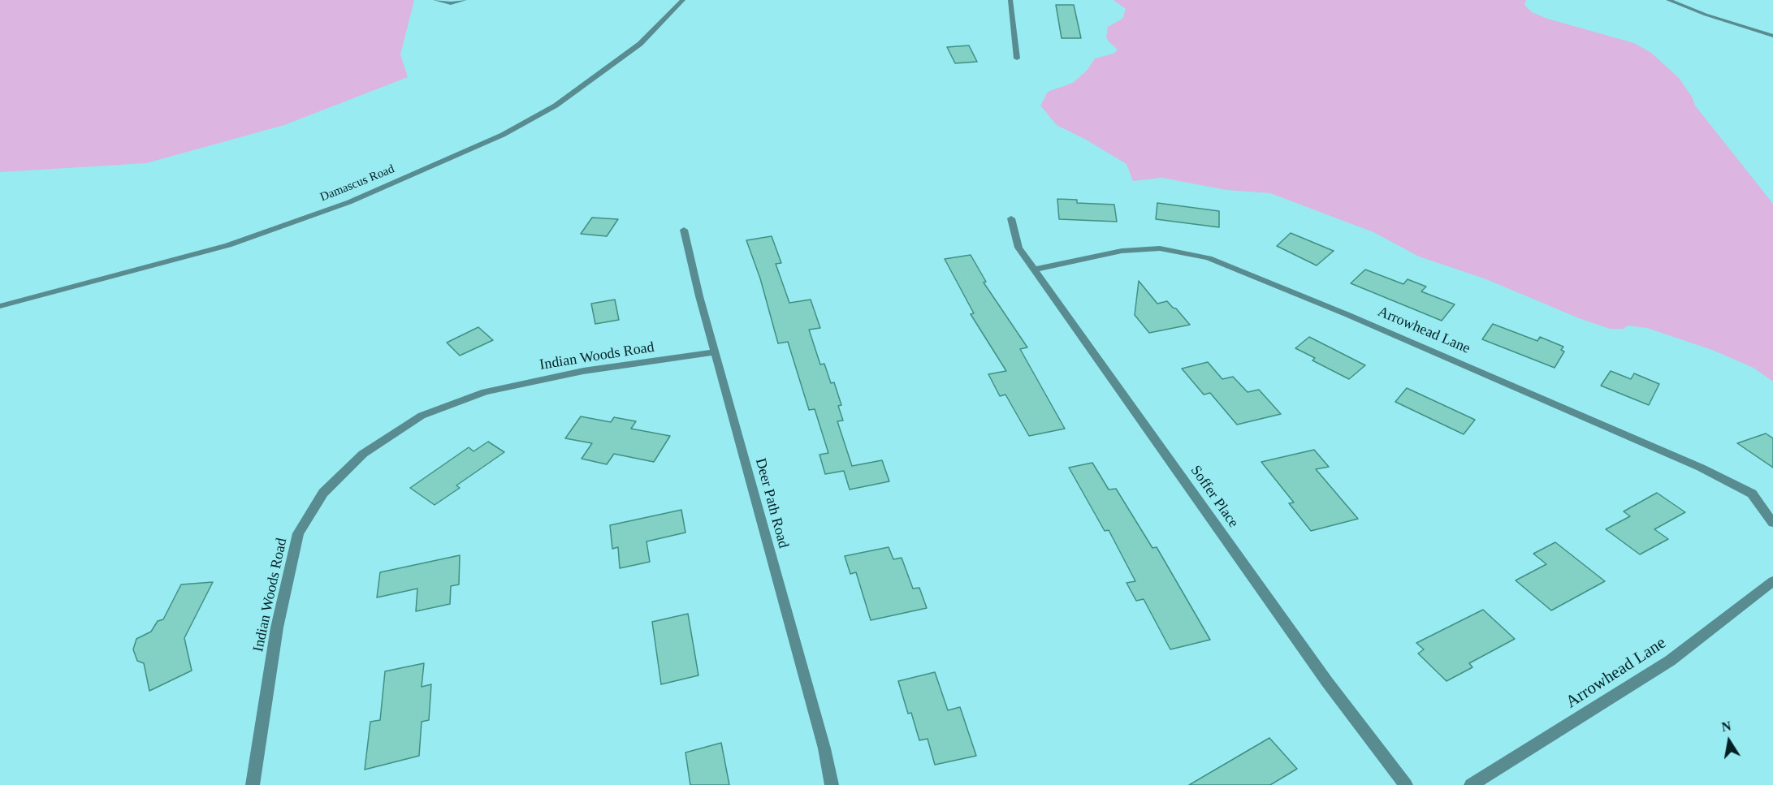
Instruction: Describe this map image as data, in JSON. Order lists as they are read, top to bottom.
{
  "streets": {
    "street": [
      "Damascus Road",
      "Arrowhead Lane",
      "Indian Woods Road",
      "Soffer Place",
      "Deer Path Road"
    ]
  },
  "crossings": [
    ["Arrowhead Lane", "Soffer Place"],
    ["Indian Woods Road", "Deer Path Road"]
  ],
  "north": "top"
}
